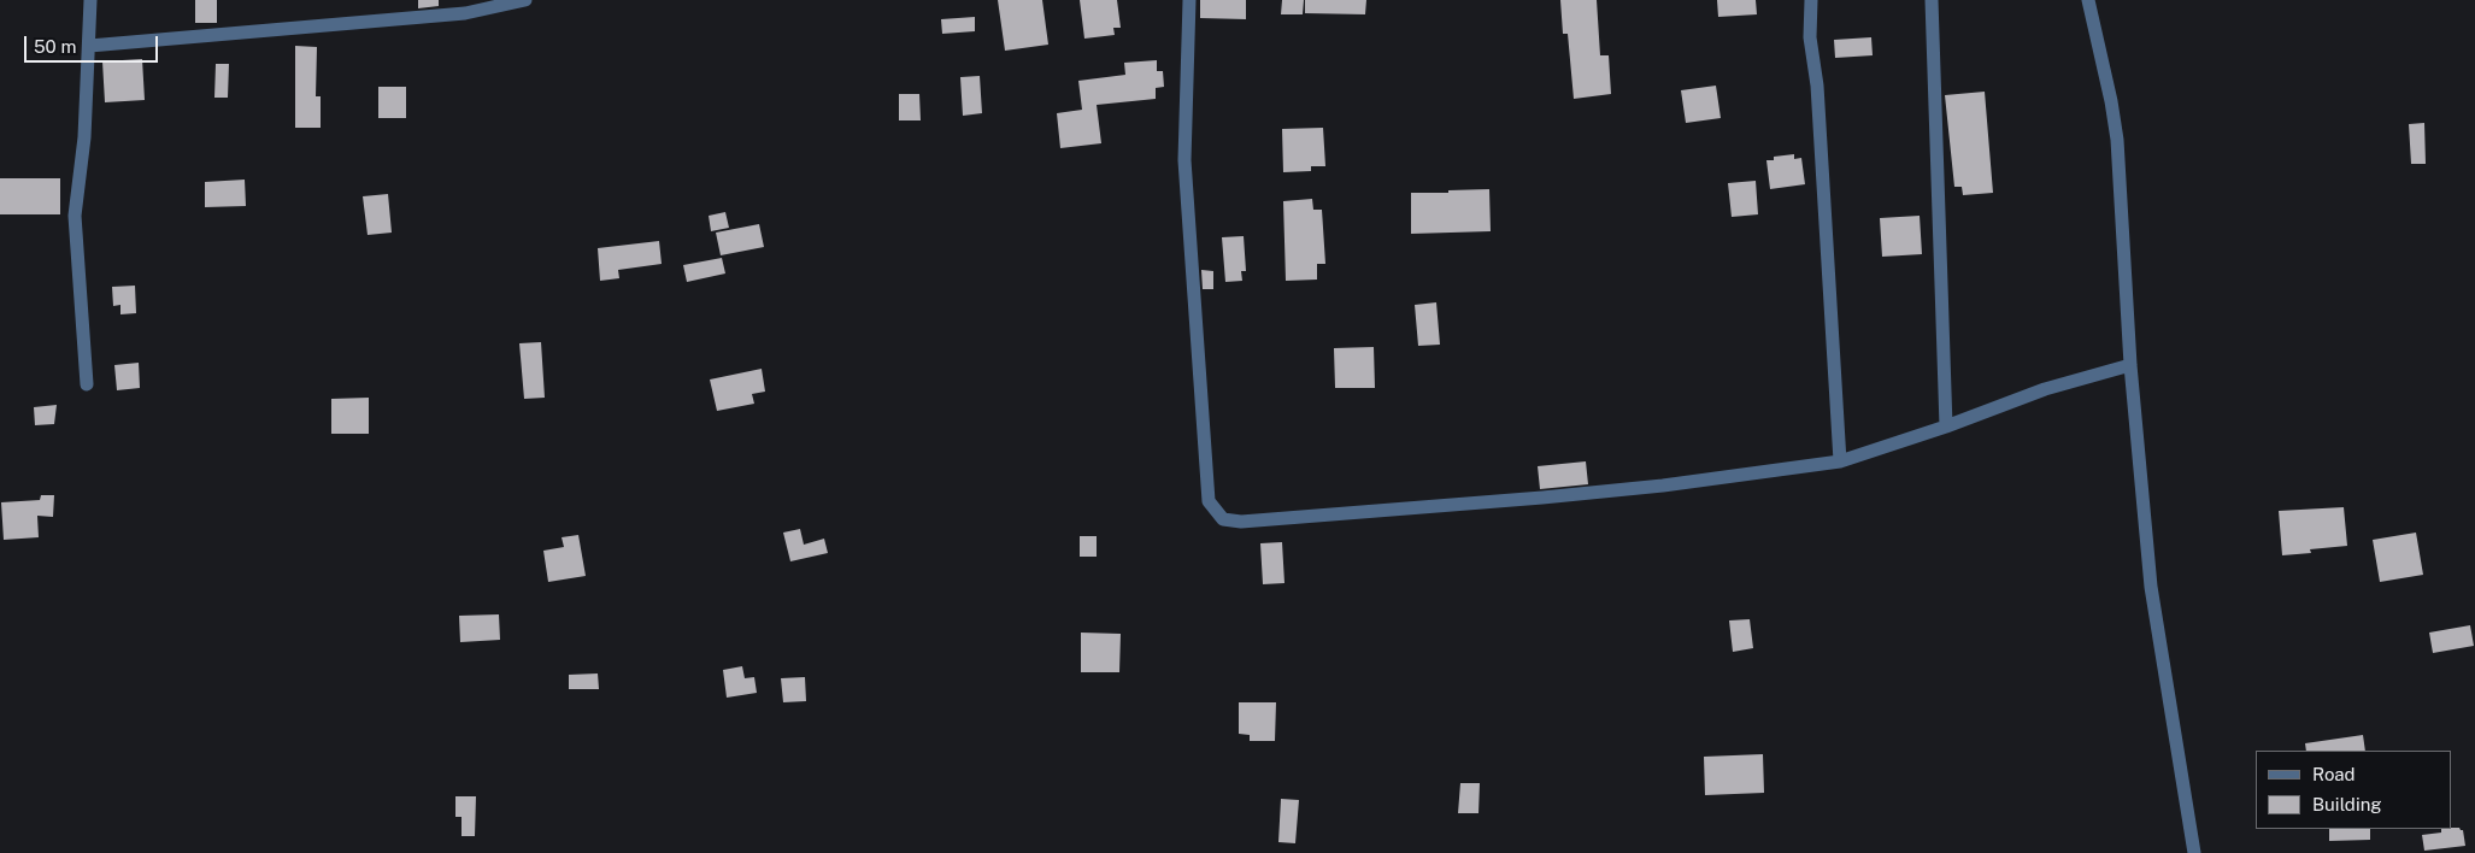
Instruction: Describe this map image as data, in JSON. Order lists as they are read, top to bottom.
{
  "legend": ["Road", "Building"],
  "scale_bar": "50 m"
}
